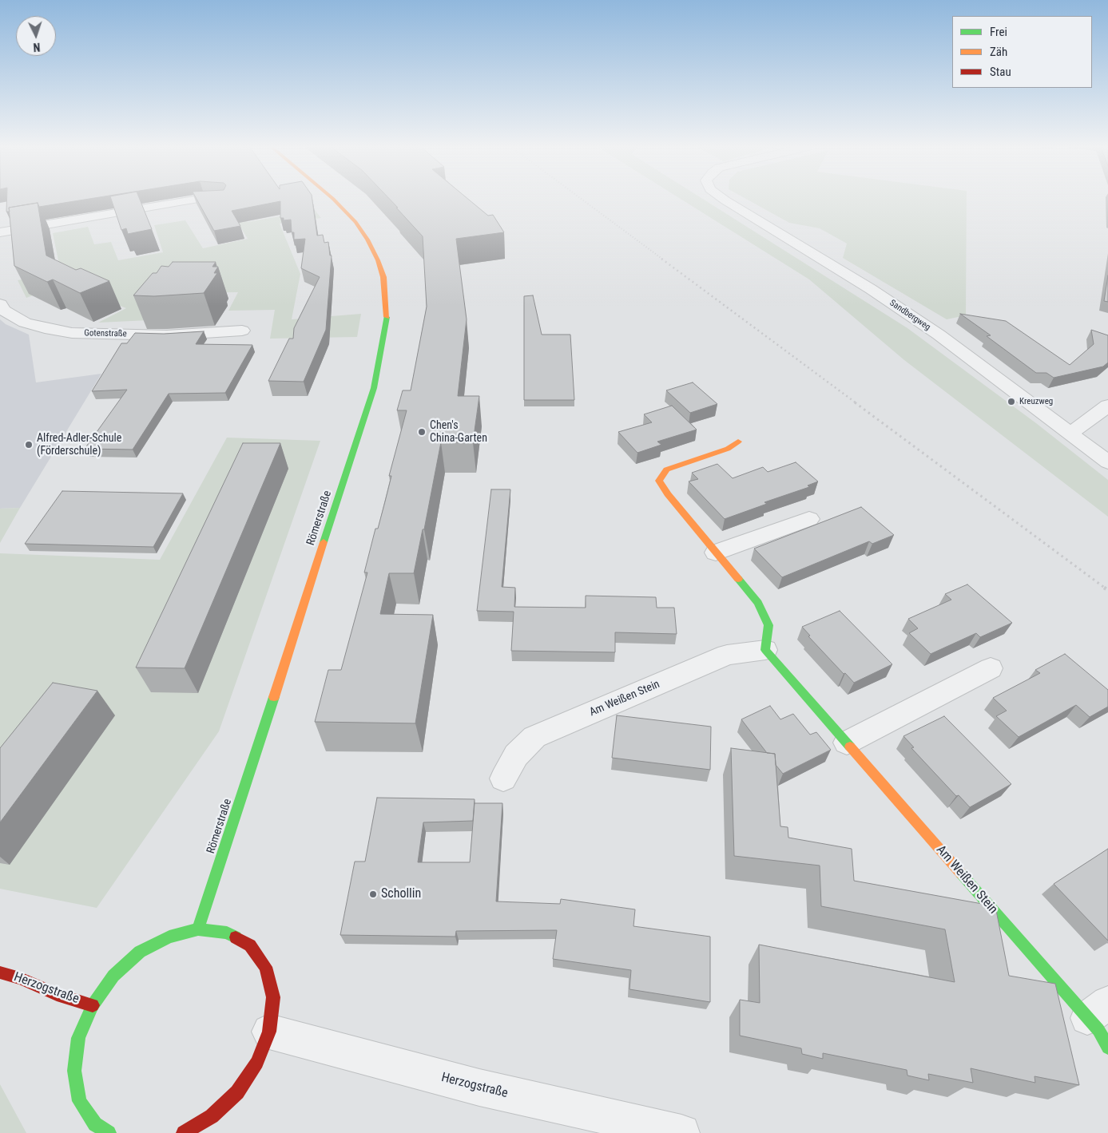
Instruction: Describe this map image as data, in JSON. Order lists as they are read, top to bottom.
{
  "streets": {
    "main road": ["Römerstraße", "Am Weißen Stein", "Herzogstraße"],
    "street": ["Sandbergweg", "Gotenstraße"]
  },
  "places": [
    "Kreuzweg",
    "Chen's China-Garten",
    "Alfred-Adler-Schule (Förderschule)",
    "Schollin"
  ],
  "legend": ["Frei", "Zäh", "Stau"],
  "north": "bottom"
}
